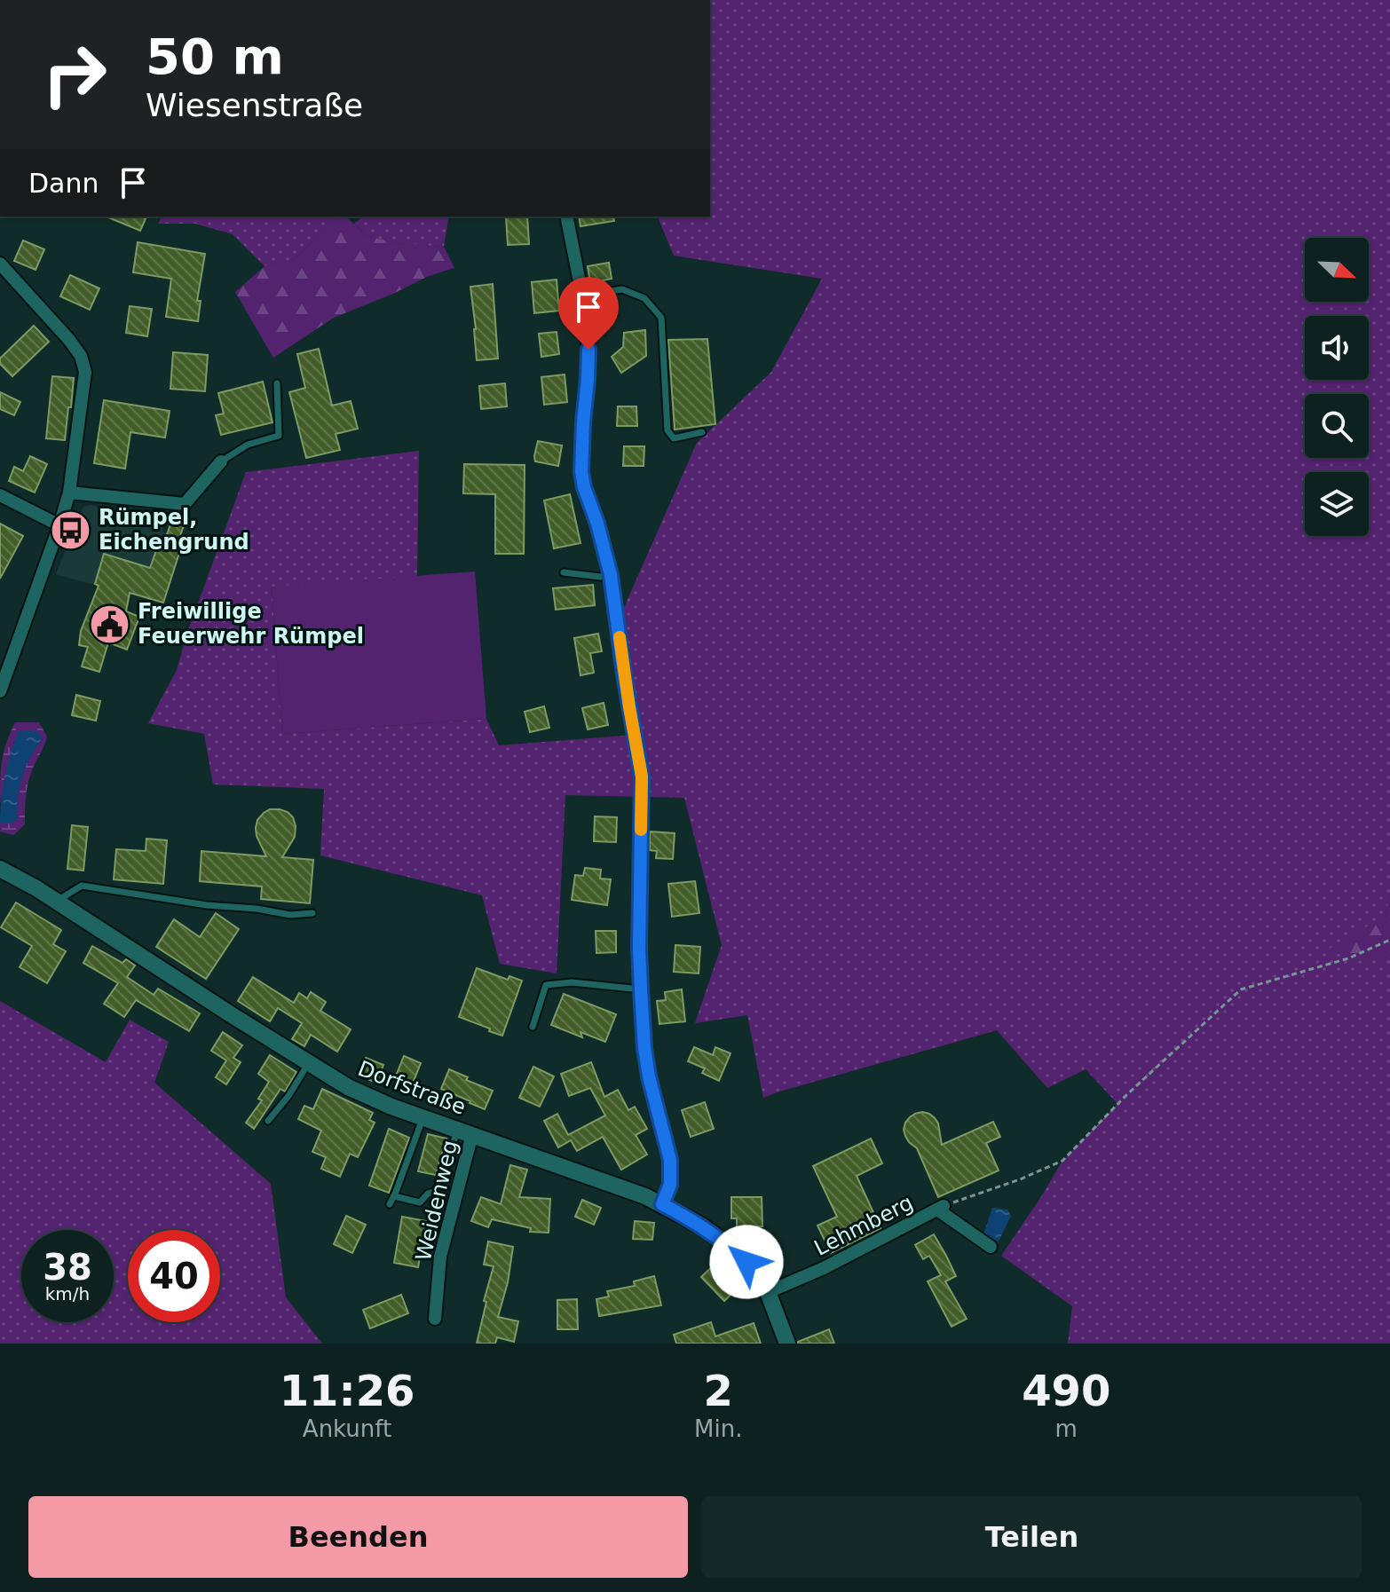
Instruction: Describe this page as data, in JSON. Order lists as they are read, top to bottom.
{
  "streets": {
    "street": ["Dorfstraße", "Weidenweg", "Lehmberg"]
  },
  "crossings": [
    ["Dorfstraße", "Weidenweg"],
    ["Dorfstraße", "Lehmberg"]
  ],
  "places": {
    "bus stop": ["Rümpel, Eichengrund"],
    "public building": ["Freiwillige Feuerwehr Rümpel"]
  },
  "north": "bottom right",
  "page": {
    "turn": ["50 m", "Wiesenstraße"],
    "then": "Dann",
    "speed": "38 km/h",
    "limit": "40",
    "eta": [
      "11:26",
      "Ankunft",
      "2",
      "Min.",
      "490",
      "m"
    ],
    "buttons": ["Beenden", "Teilen"]
  }
}
